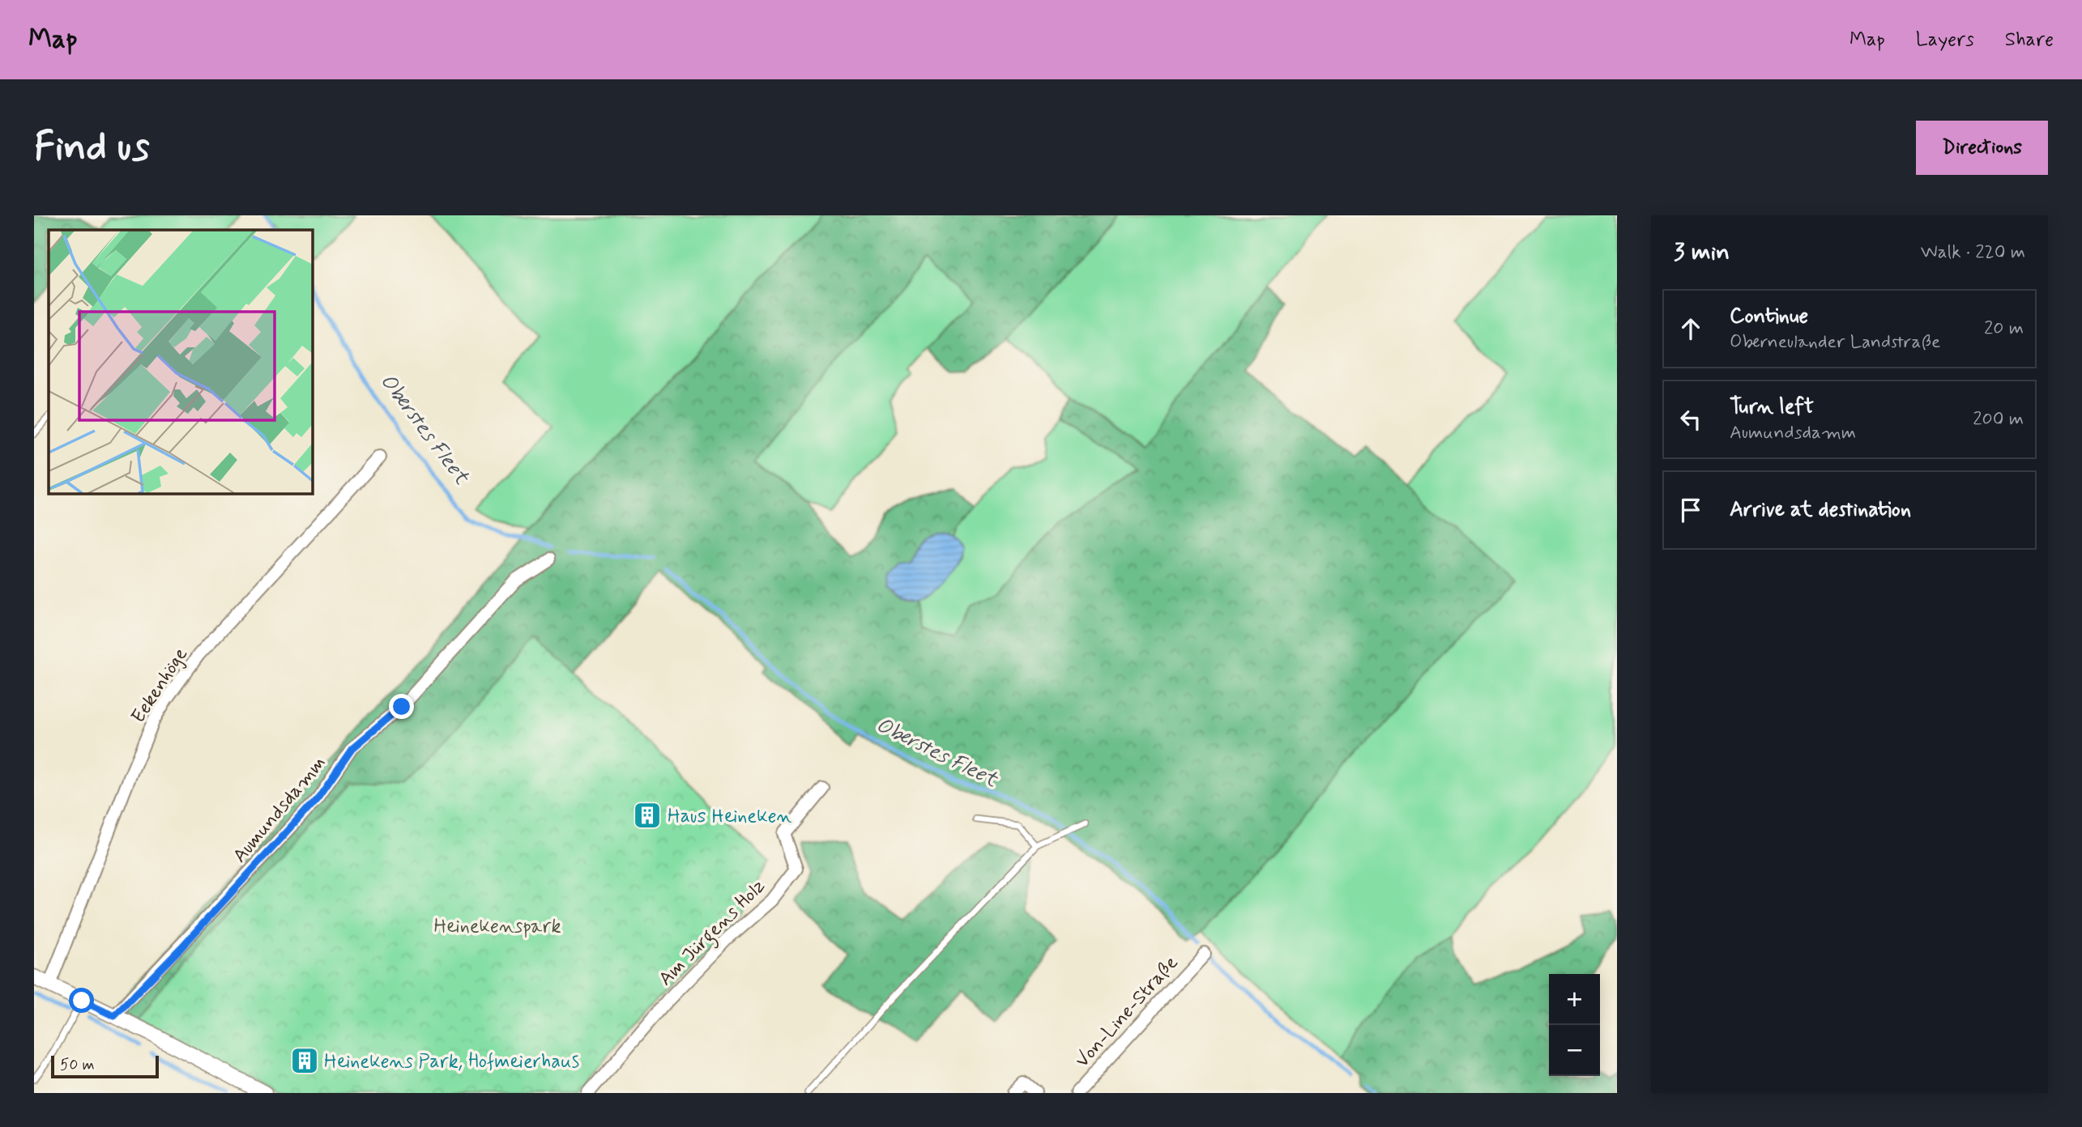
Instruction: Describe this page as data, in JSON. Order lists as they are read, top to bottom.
{
  "streets": {
    "street": [
      "Eekenhöge",
      "Aumundsdamm",
      "Am Jürgens Holz",
      "Von-Line-Straße"
    ]
  },
  "water": ["Oberstes Fleet"],
  "parks": ["Heinekenspark"],
  "places": {
    "building": ["Haus Heineken", "Heinekens Park, Hofmeierhaus"]
  },
  "scale_bar": "50 m",
  "page": {
    "header": "Map",
    "nav": ["Map", "Layers", "Share"],
    "buttons": "Directions",
    "title": "Find us",
    "heading": ["3 min", "Walk · 220 m"],
    "list": [
      ["Continue", "Oberneulander Landstraße", "20 m"],
      ["Turn left", "Aumundsdamm", "200 m"],
      "Arrive at destination"
    ],
    "map_buttons": ["+", "−"],
    "scale": "50 m"
  }
}
